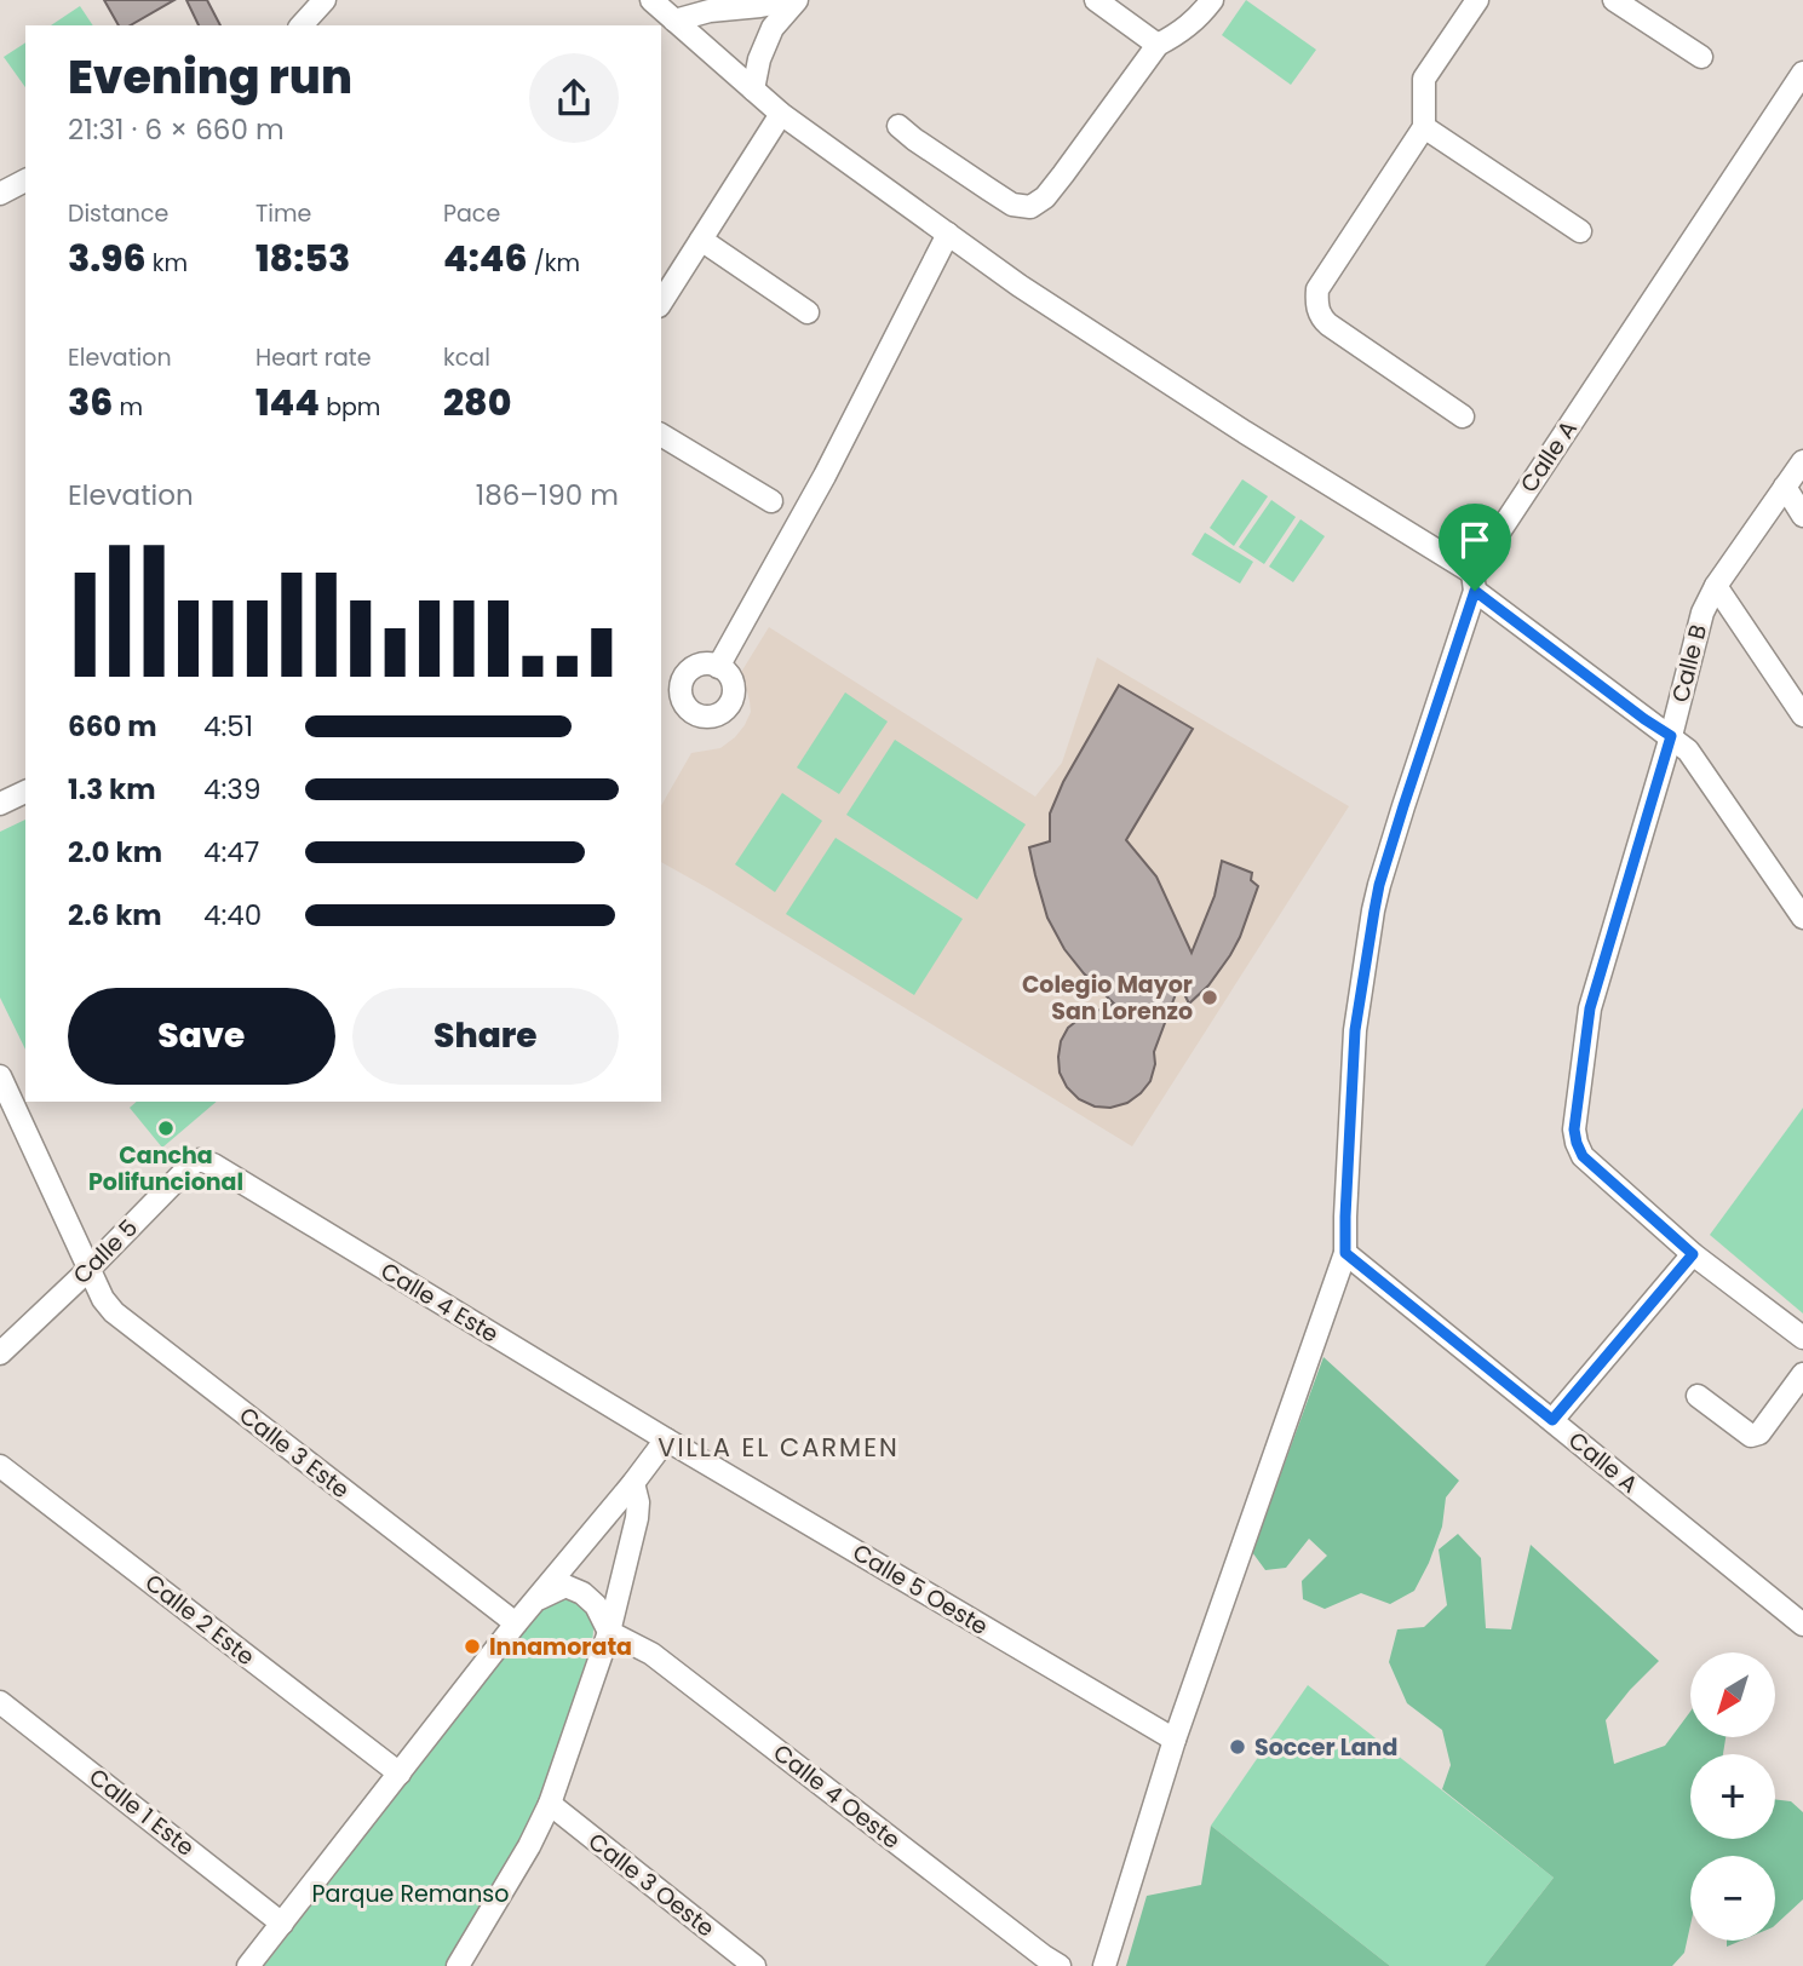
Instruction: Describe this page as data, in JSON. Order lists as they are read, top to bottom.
{
  "streets": {
    "street": [
      "Calle A",
      "Calle B",
      "Calle 5",
      "Calle 4 Este",
      "Calle 3 Este",
      "Calle 5 Oeste",
      "Calle 2 Este",
      "Calle 4 Oeste",
      "Calle 1 Este",
      "Calle 3 Oeste"
    ]
  },
  "crossings": [
    ["Calle 5", "Calle 4 Este"],
    ["Calle 5", "Calle 3 Este"],
    ["Calle 4 Este", "Calle 5 Oeste"]
  ],
  "districts": ["VILLA EL CARMEN"],
  "parks": ["Parque Remanso"],
  "places": [
    "Colegio Mayor San Lorenzo",
    "Cancha Polifuncional",
    "Innamorata",
    "Soccer Land"
  ],
  "north": "bottom left",
  "page": {
    "heading": ["Evening run", "21:31 · 6 × 660 m"],
    "stats": [
      ["Distance", "3.96 km"],
      ["Time", "18:53"],
      ["Pace", "4:46 /km"],
      ["Elevation", "36 m"],
      ["Heart rate", "144 bpm"],
      ["kcal", "280"]
    ],
    "chart": ["Elevation", "186–190 m"],
    "list": [
      {
        "name": "660 m",
        "note": "4:51"
      },
      {
        "name": "1.3 km",
        "note": "4:39"
      },
      {
        "name": "2.0 km",
        "note": "4:47"
      },
      {
        "name": "2.6 km",
        "note": "4:40"
      }
    ],
    "buttons": ["Save", "Share"],
    "map_buttons": ["+", "−"]
  }
}
